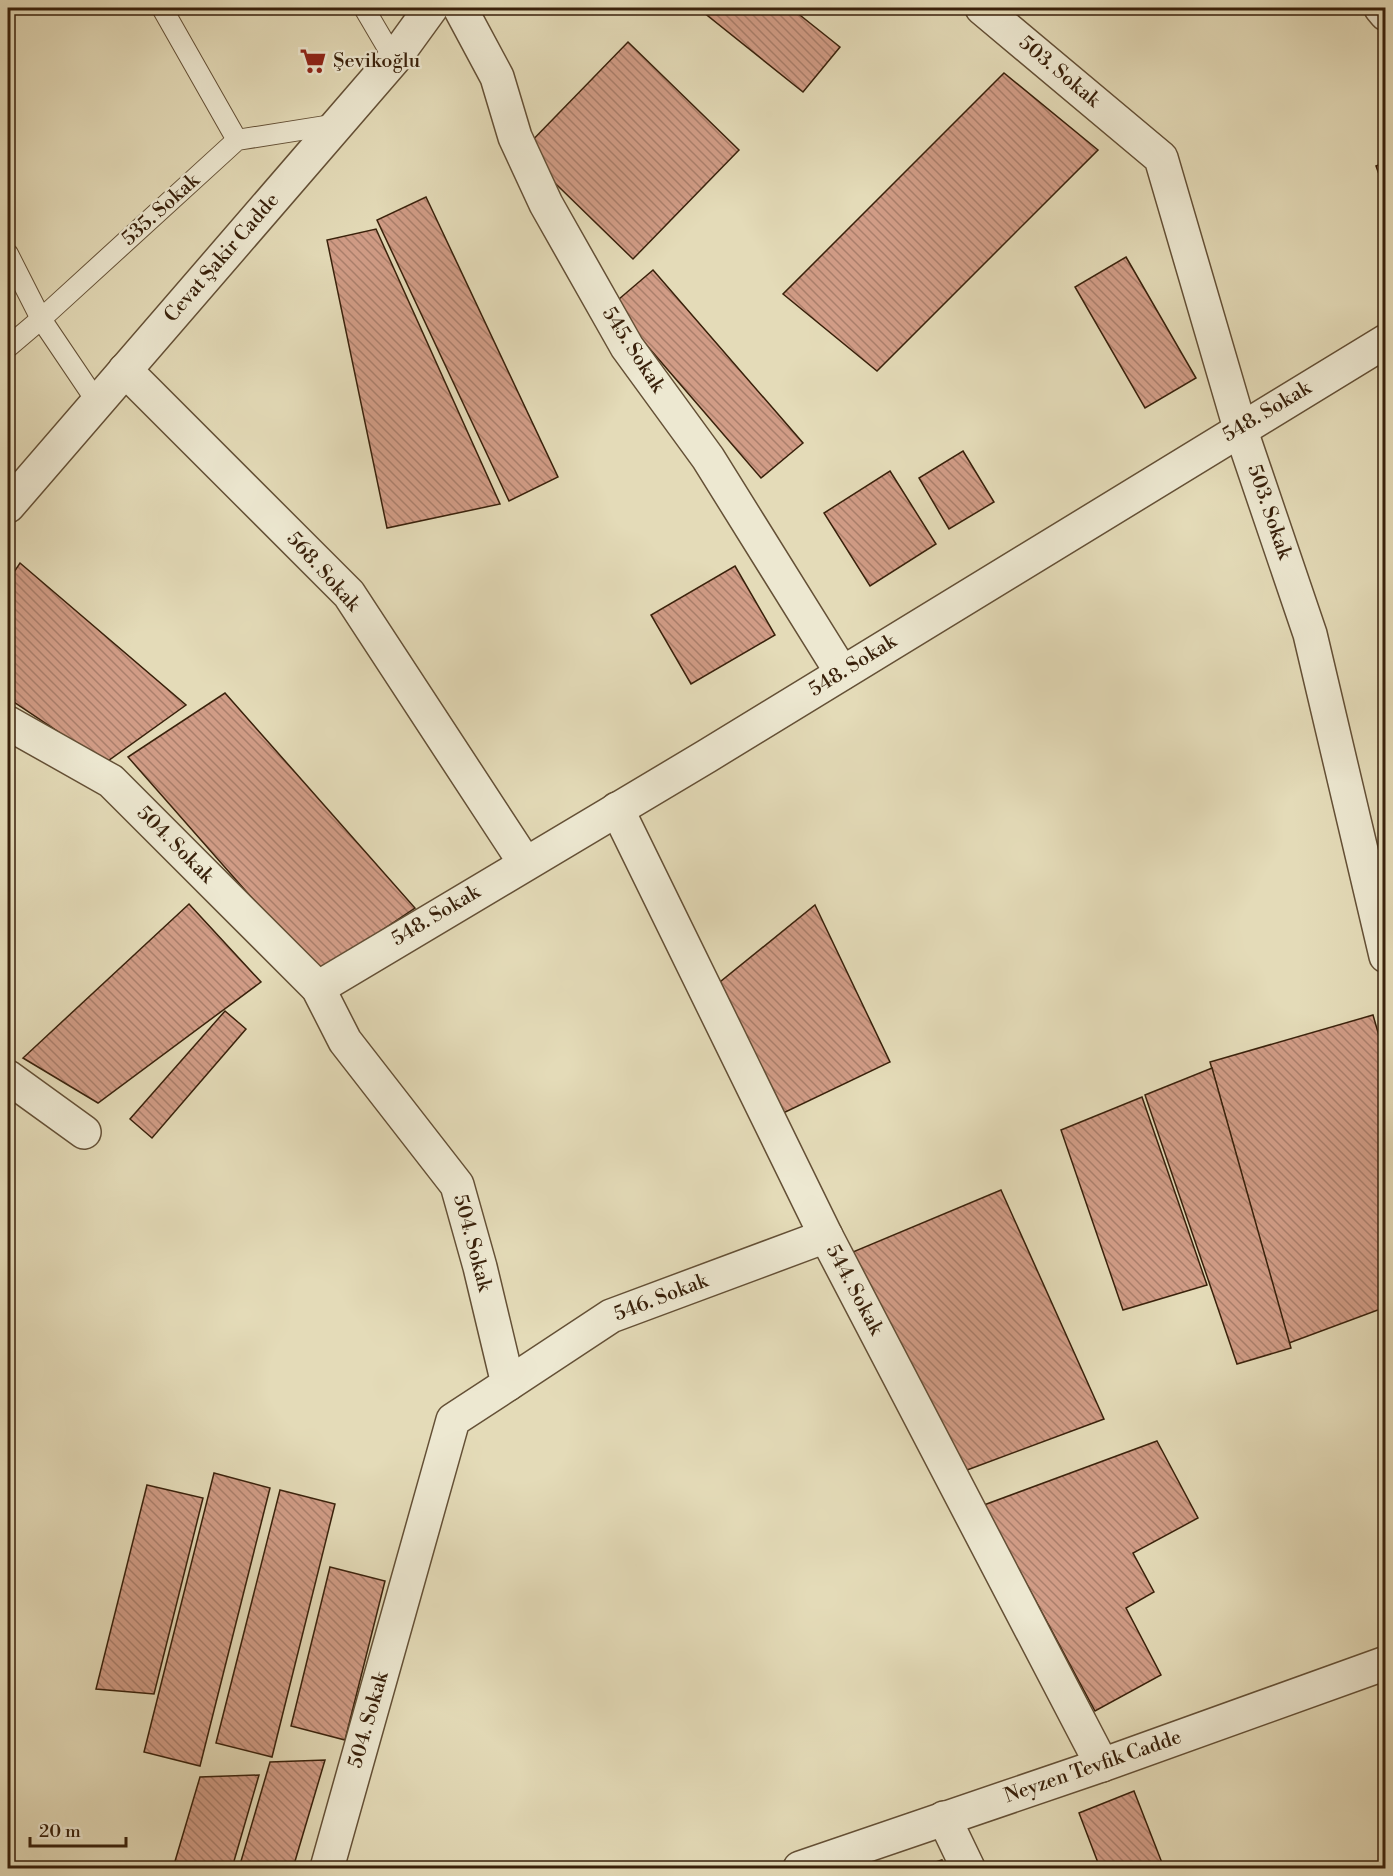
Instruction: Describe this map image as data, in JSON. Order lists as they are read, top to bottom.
{
  "streets": {
    "street": [
      "503. Sokak",
      "Cevat Şakir Cadde",
      "545. Sokak",
      "548. Sokak",
      "568. Sokak",
      "504. Sokak",
      "544. Sokak",
      "546. Sokak",
      "Neyzen Tevfik Cadde"
    ],
    "lane": ["535. Sokak"]
  },
  "crossings": [
    ["503. Sokak", "548. Sokak"],
    ["Cevat Şakir Cadde", "568. Sokak"],
    ["545. Sokak", "548. Sokak"],
    ["548. Sokak", "568. Sokak"],
    ["548. Sokak", "504. Sokak"],
    ["548. Sokak", "544. Sokak"],
    ["504. Sokak", "546. Sokak"],
    ["544. Sokak", "546. Sokak"],
    ["544. Sokak", "Neyzen Tevfik Cadde"]
  ],
  "places": {
    "supermarket": ["Şevikoğlu"]
  },
  "scale_bar": "20 m"
}
